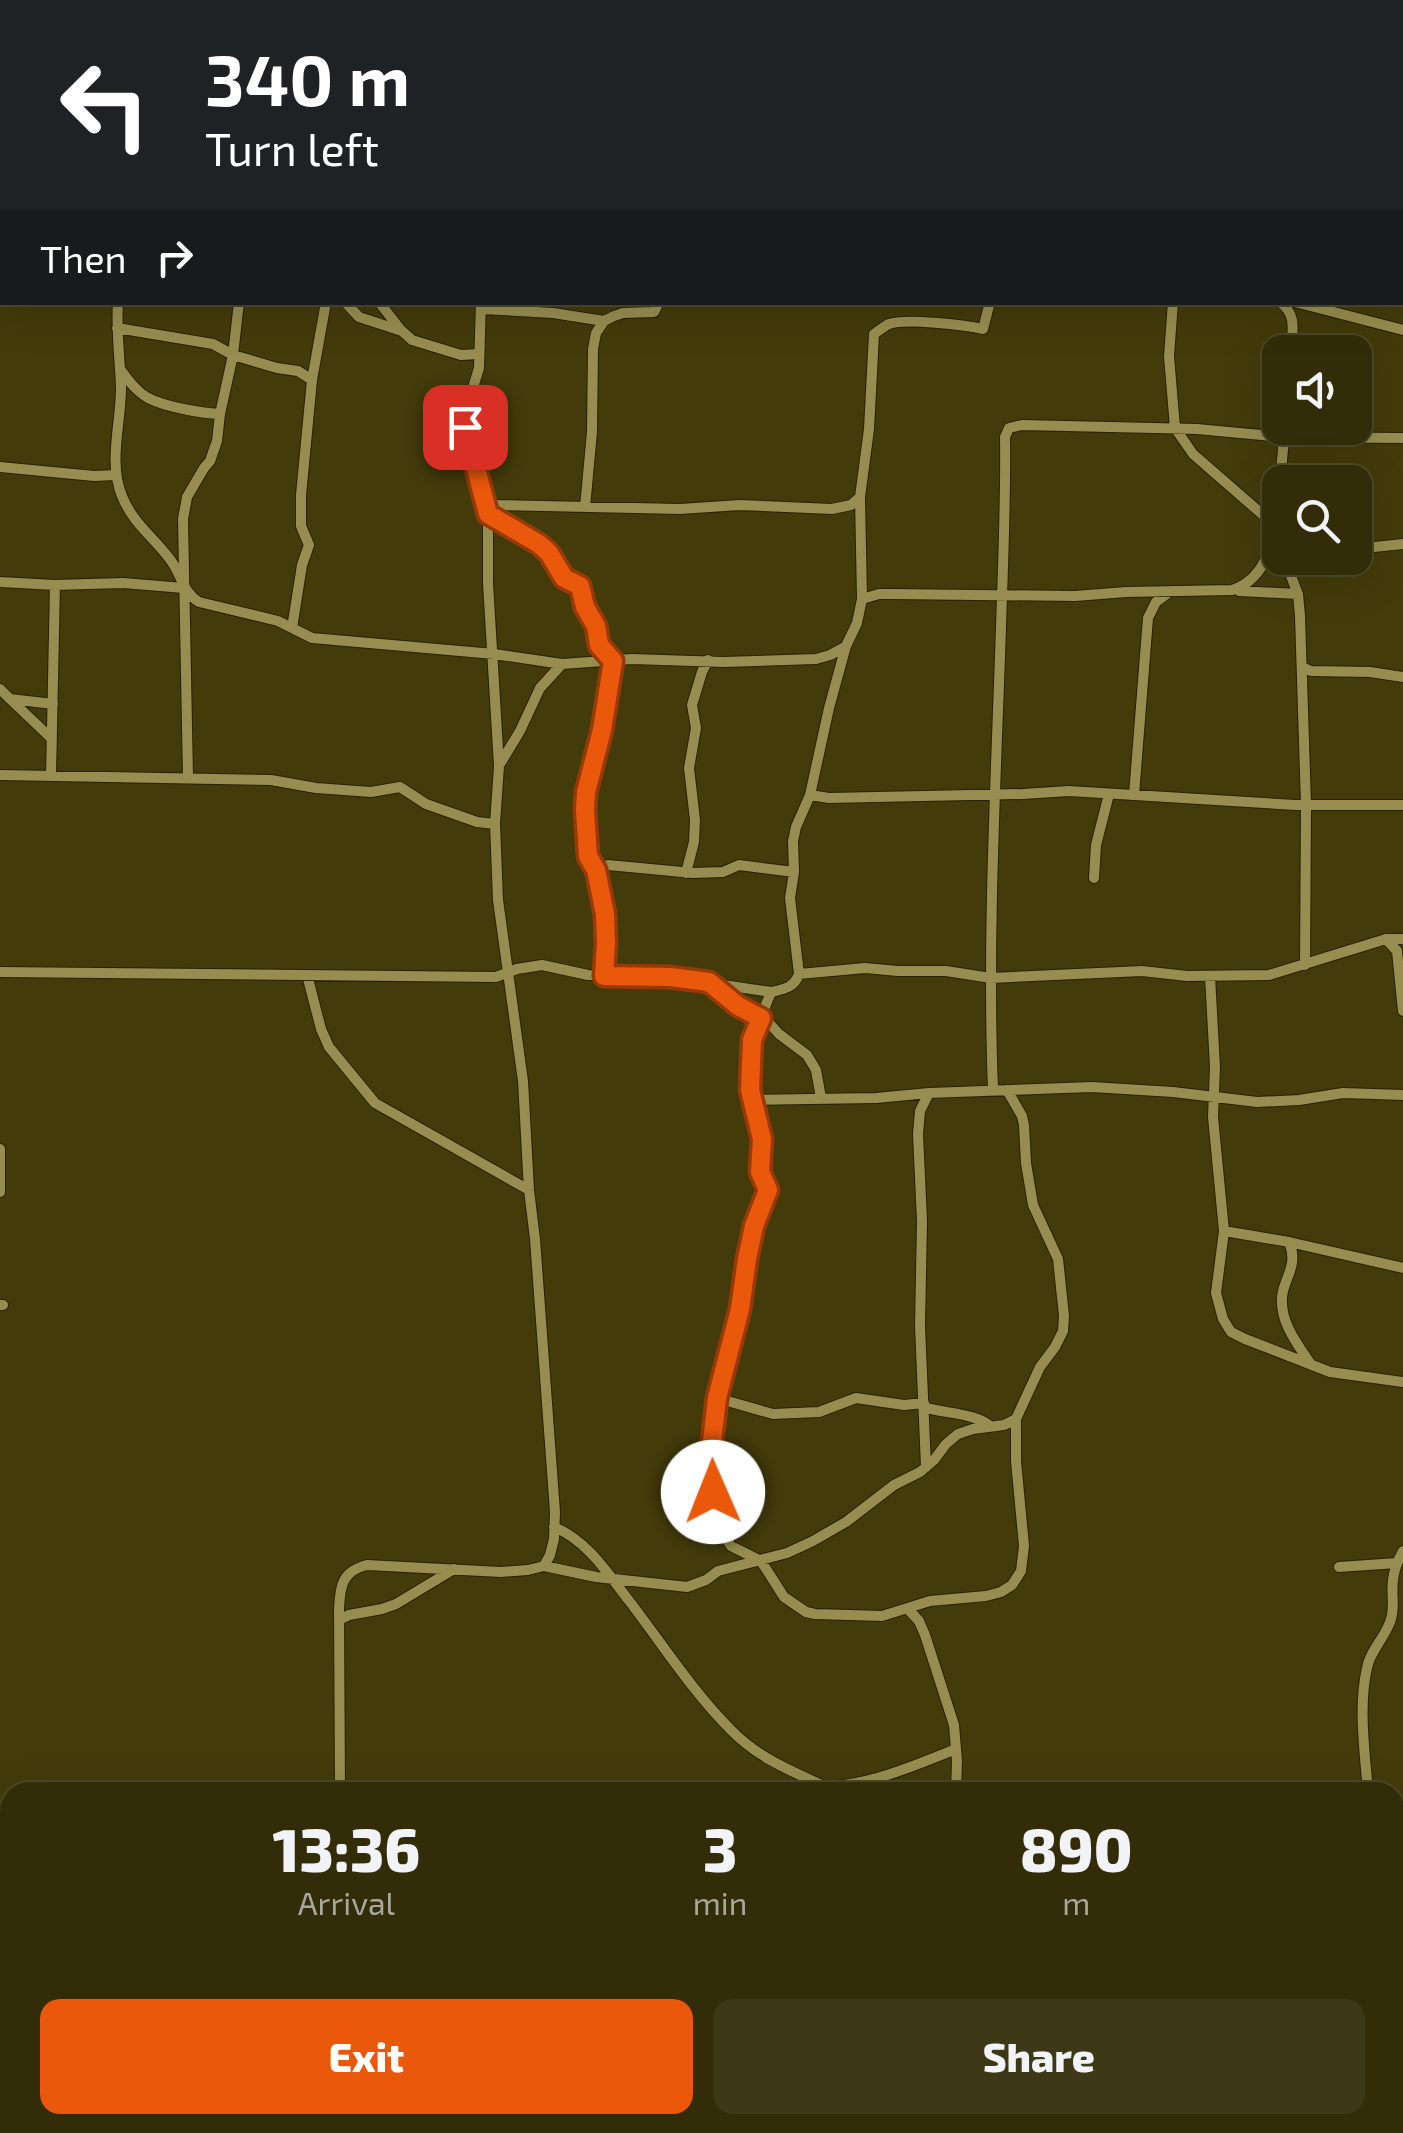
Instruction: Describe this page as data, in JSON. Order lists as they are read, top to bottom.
{
  "page": {
    "turn": ["340 m", "Turn left"],
    "then": "Then",
    "eta": [
      "13:36",
      "Arrival",
      "3",
      "min",
      "890",
      "m"
    ],
    "buttons": ["Exit", "Share"]
  }
}
